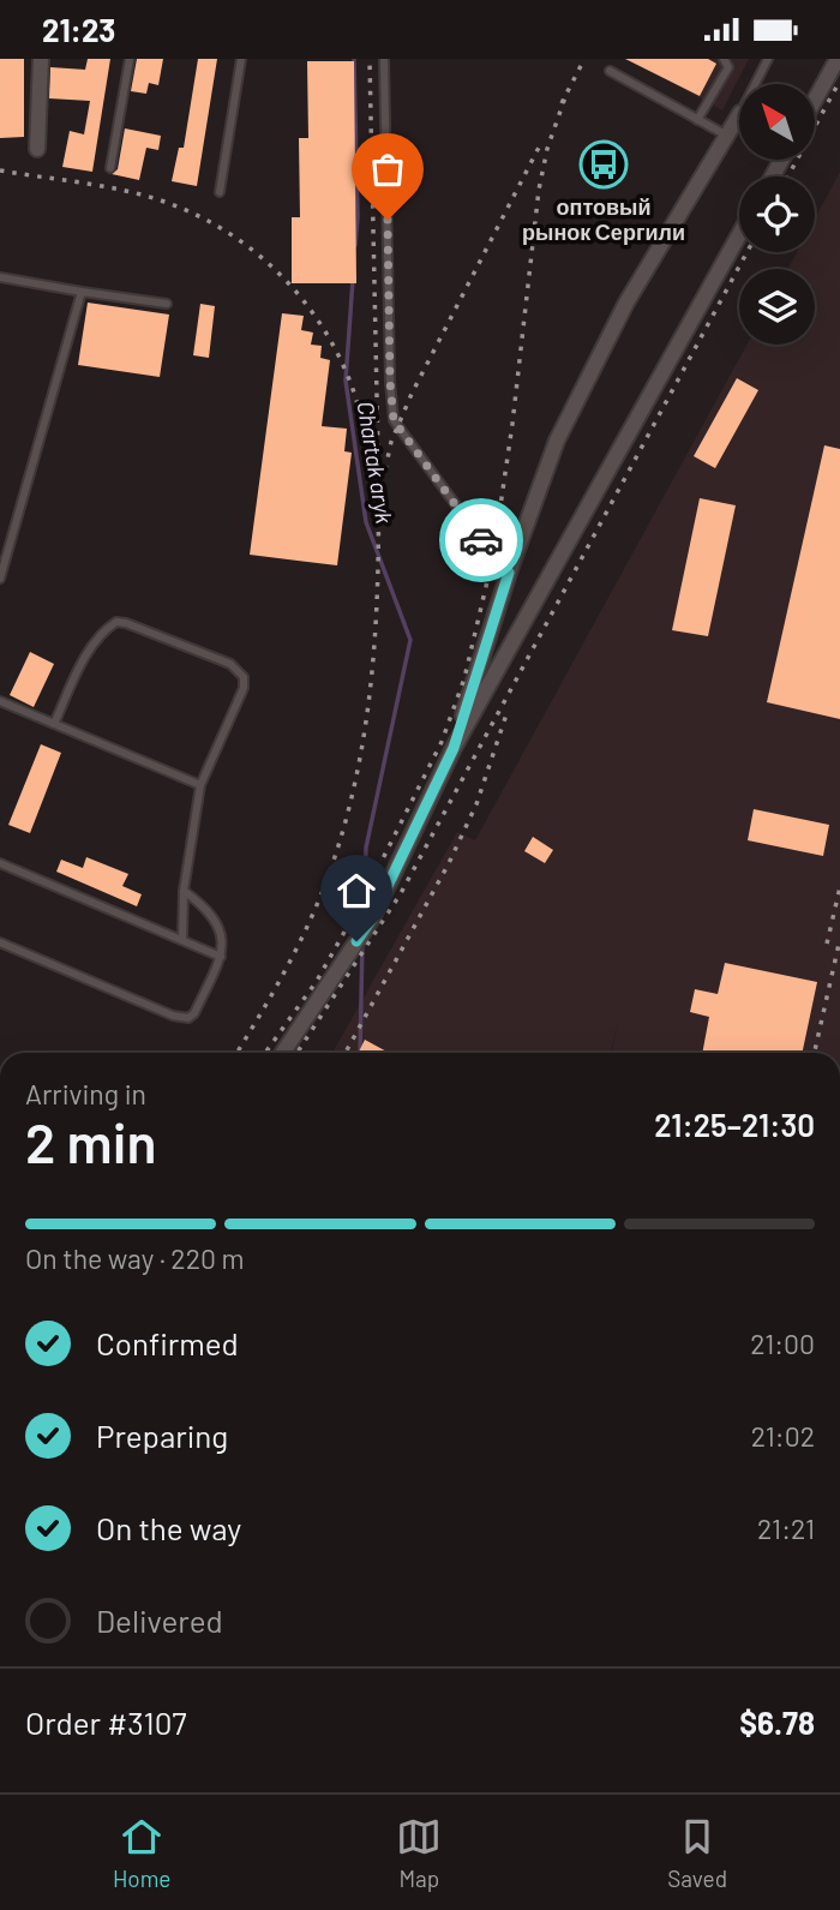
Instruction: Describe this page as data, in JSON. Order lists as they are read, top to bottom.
{
  "water": ["Chartak aryk"],
  "places": {
    "bus stop": ["оптовый рынок Сергили"]
  },
  "north": "top left",
  "page": {
    "status": "21:23",
    "heading": ["2 min", "Arriving in", "21:25–21:30"],
    "panel": ["Order #3107", "$6.78"],
    "bar": "On the way · 220 m",
    "list": [
      ["Confirmed", "21:00"],
      ["Preparing", "21:02"],
      ["On the way", "21:21"],
      "Delivered"
    ],
    "tabs": ["Home", "Map", "Saved"]
  }
}
